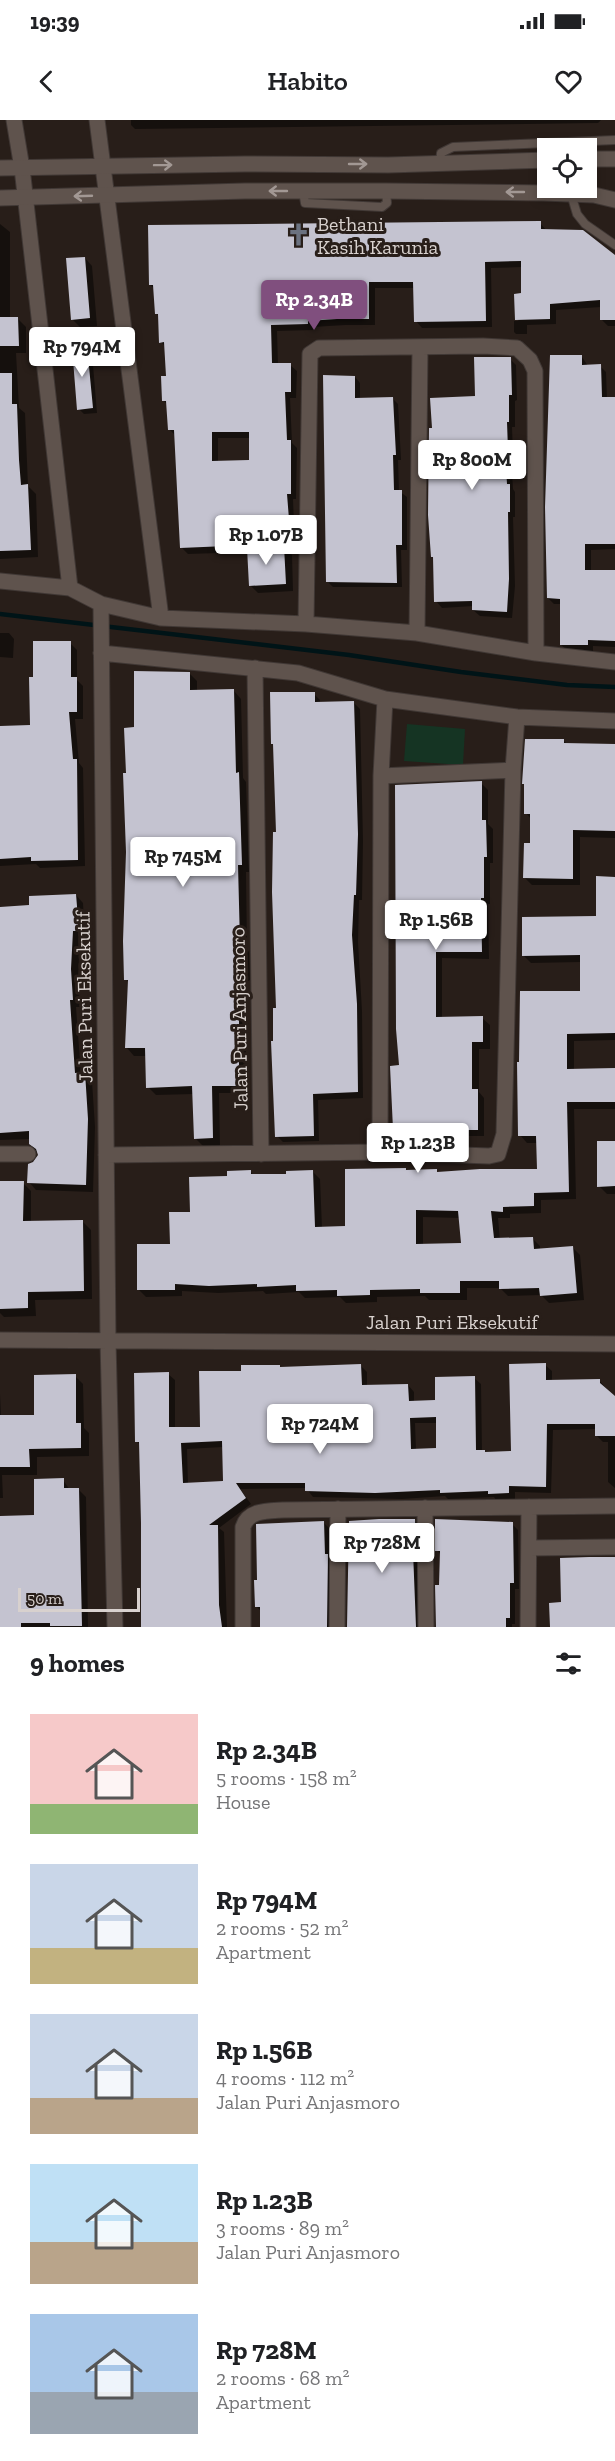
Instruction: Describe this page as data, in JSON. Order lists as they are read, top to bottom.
{
  "streets": {
    "street": ["Jalan Puri Eksekutif", "Jalan Puri Anjasmoro"]
  },
  "places": {
    "church": ["Bethani Kasih Karunia"]
  },
  "scale_bar": "50 m",
  "page": {
    "status": "19:39",
    "header": "Habito",
    "price": [
      "Rp 2.34B",
      "Rp 794M",
      "Rp 800M",
      "Rp 1.07B",
      "Rp 745M",
      "Rp 1.56B",
      "Rp 1.23B",
      "Rp 724M",
      "Rp 728M"
    ],
    "scale": "50 m",
    "heading": "9 homes",
    "list": [
      {
        "name": "Rp 2.34B",
        "note": "5 rooms · 158 m² · House"
      },
      {
        "name": "Rp 794M",
        "note": "2 rooms · 52 m² · Apartment"
      },
      {
        "name": "Rp 1.56B",
        "note": "4 rooms · 112 m² · Jalan Puri Anjasmoro"
      },
      {
        "name": "Rp 1.23B",
        "note": "3 rooms · 89 m² · Jalan Puri Anjasmoro"
      },
      {
        "name": "Rp 728M",
        "note": "2 rooms · 68 m² · Apartment"
      }
    ]
  }
}
